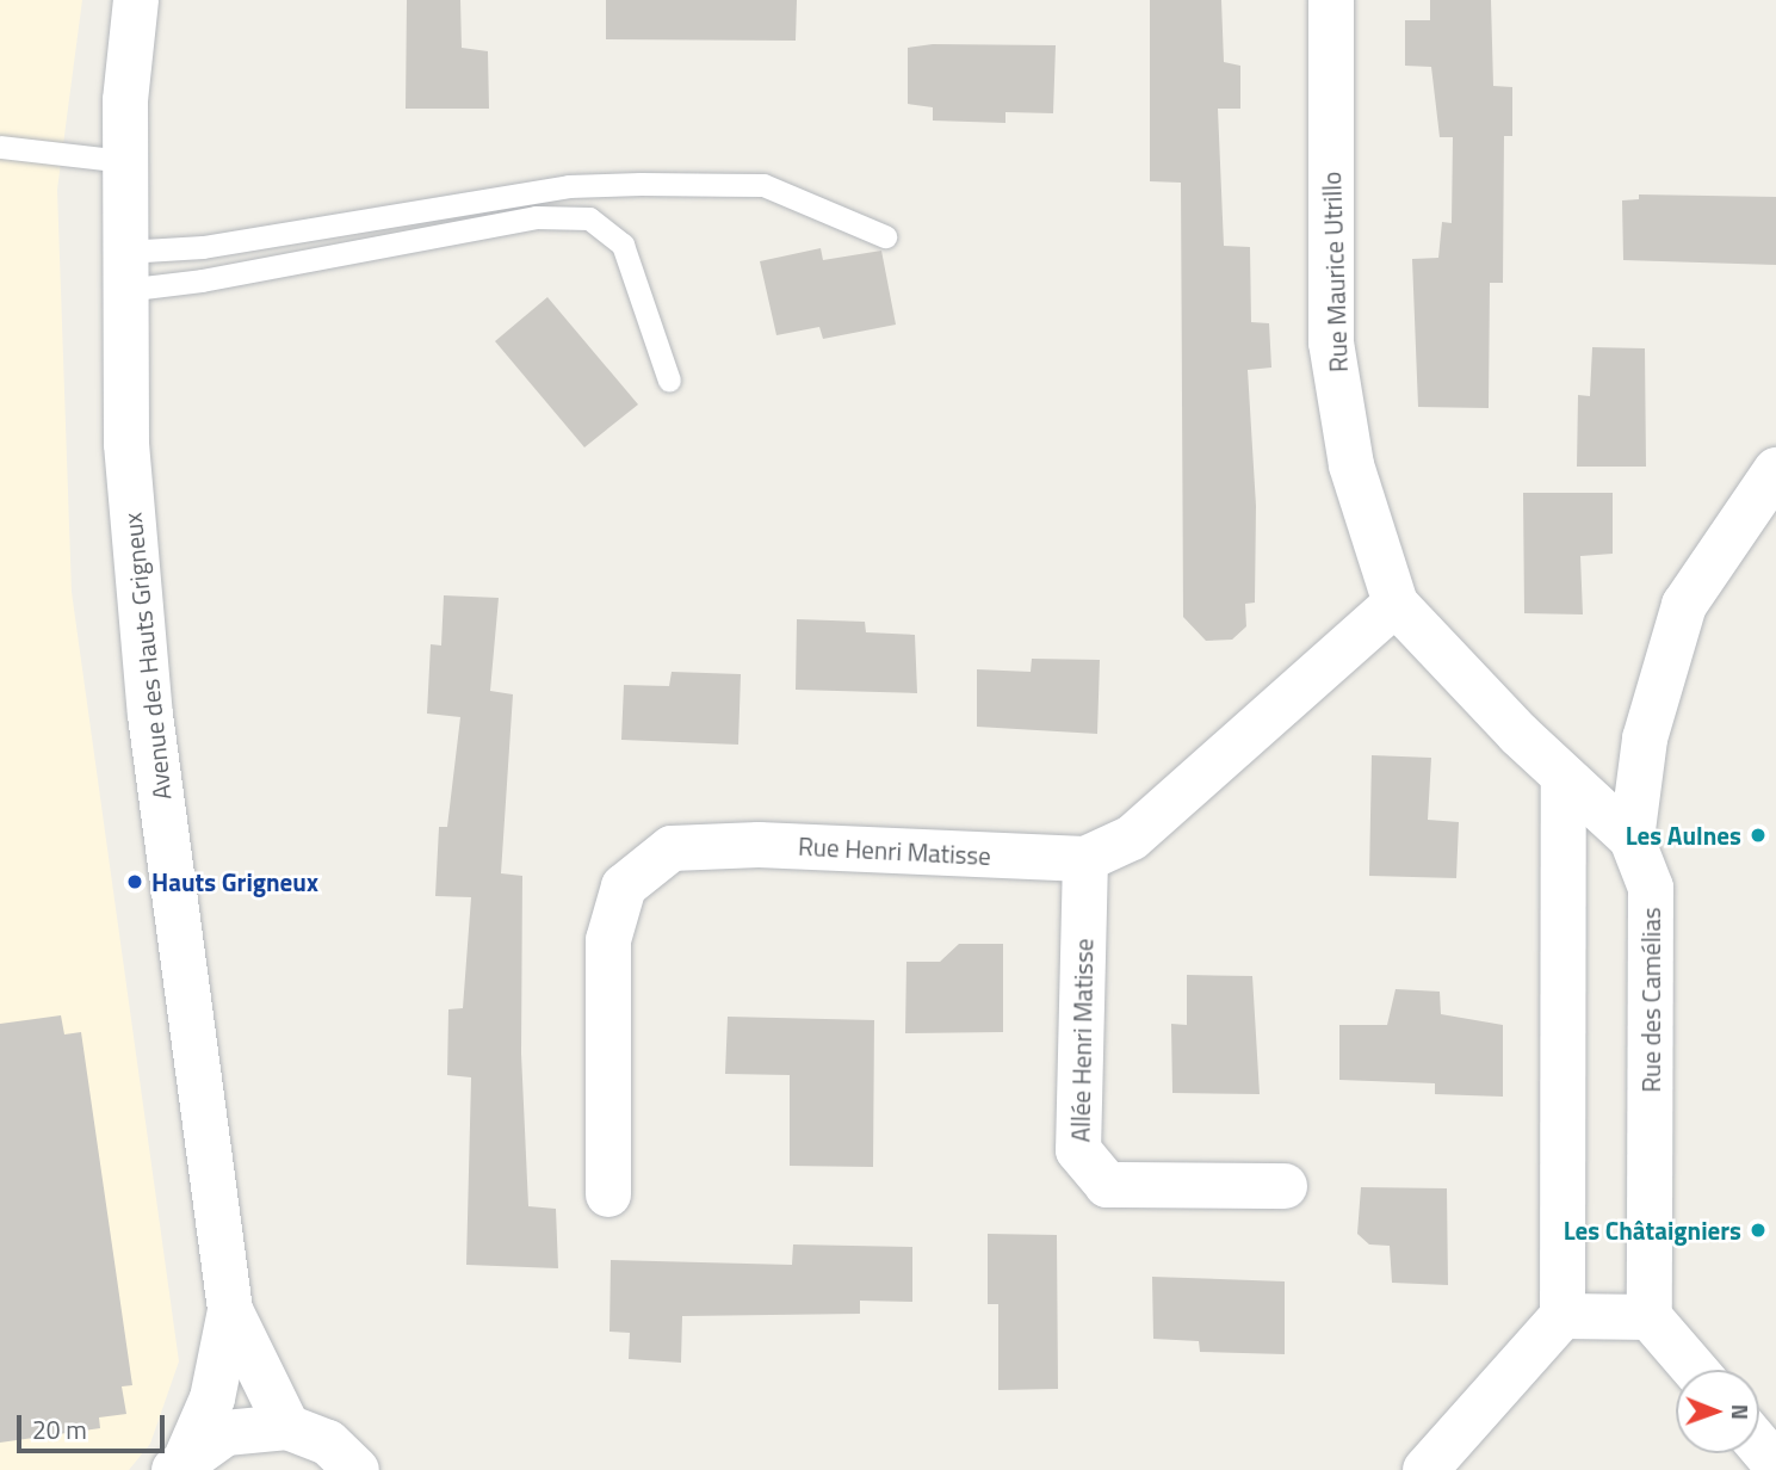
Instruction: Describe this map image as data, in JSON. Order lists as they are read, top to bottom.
{
  "streets": {
    "street": [
      "Rue Maurice Utrillo",
      "Avenue des Hauts Grigneux",
      "Rue Henri Matisse",
      "Rue des Camélias",
      "Allée Henri Matisse"
    ]
  },
  "crossings": [
    ["Rue Maurice Utrillo", "Rue Henri Matisse"],
    ["Rue Maurice Utrillo", "Rue des Camélias"],
    ["Rue Henri Matisse", "Allée Henri Matisse"]
  ],
  "places": ["Les Aulnes", "Hauts Grigneux", "Les Châtaigniers"],
  "scale_bar": "20 m",
  "north": "right"
}
